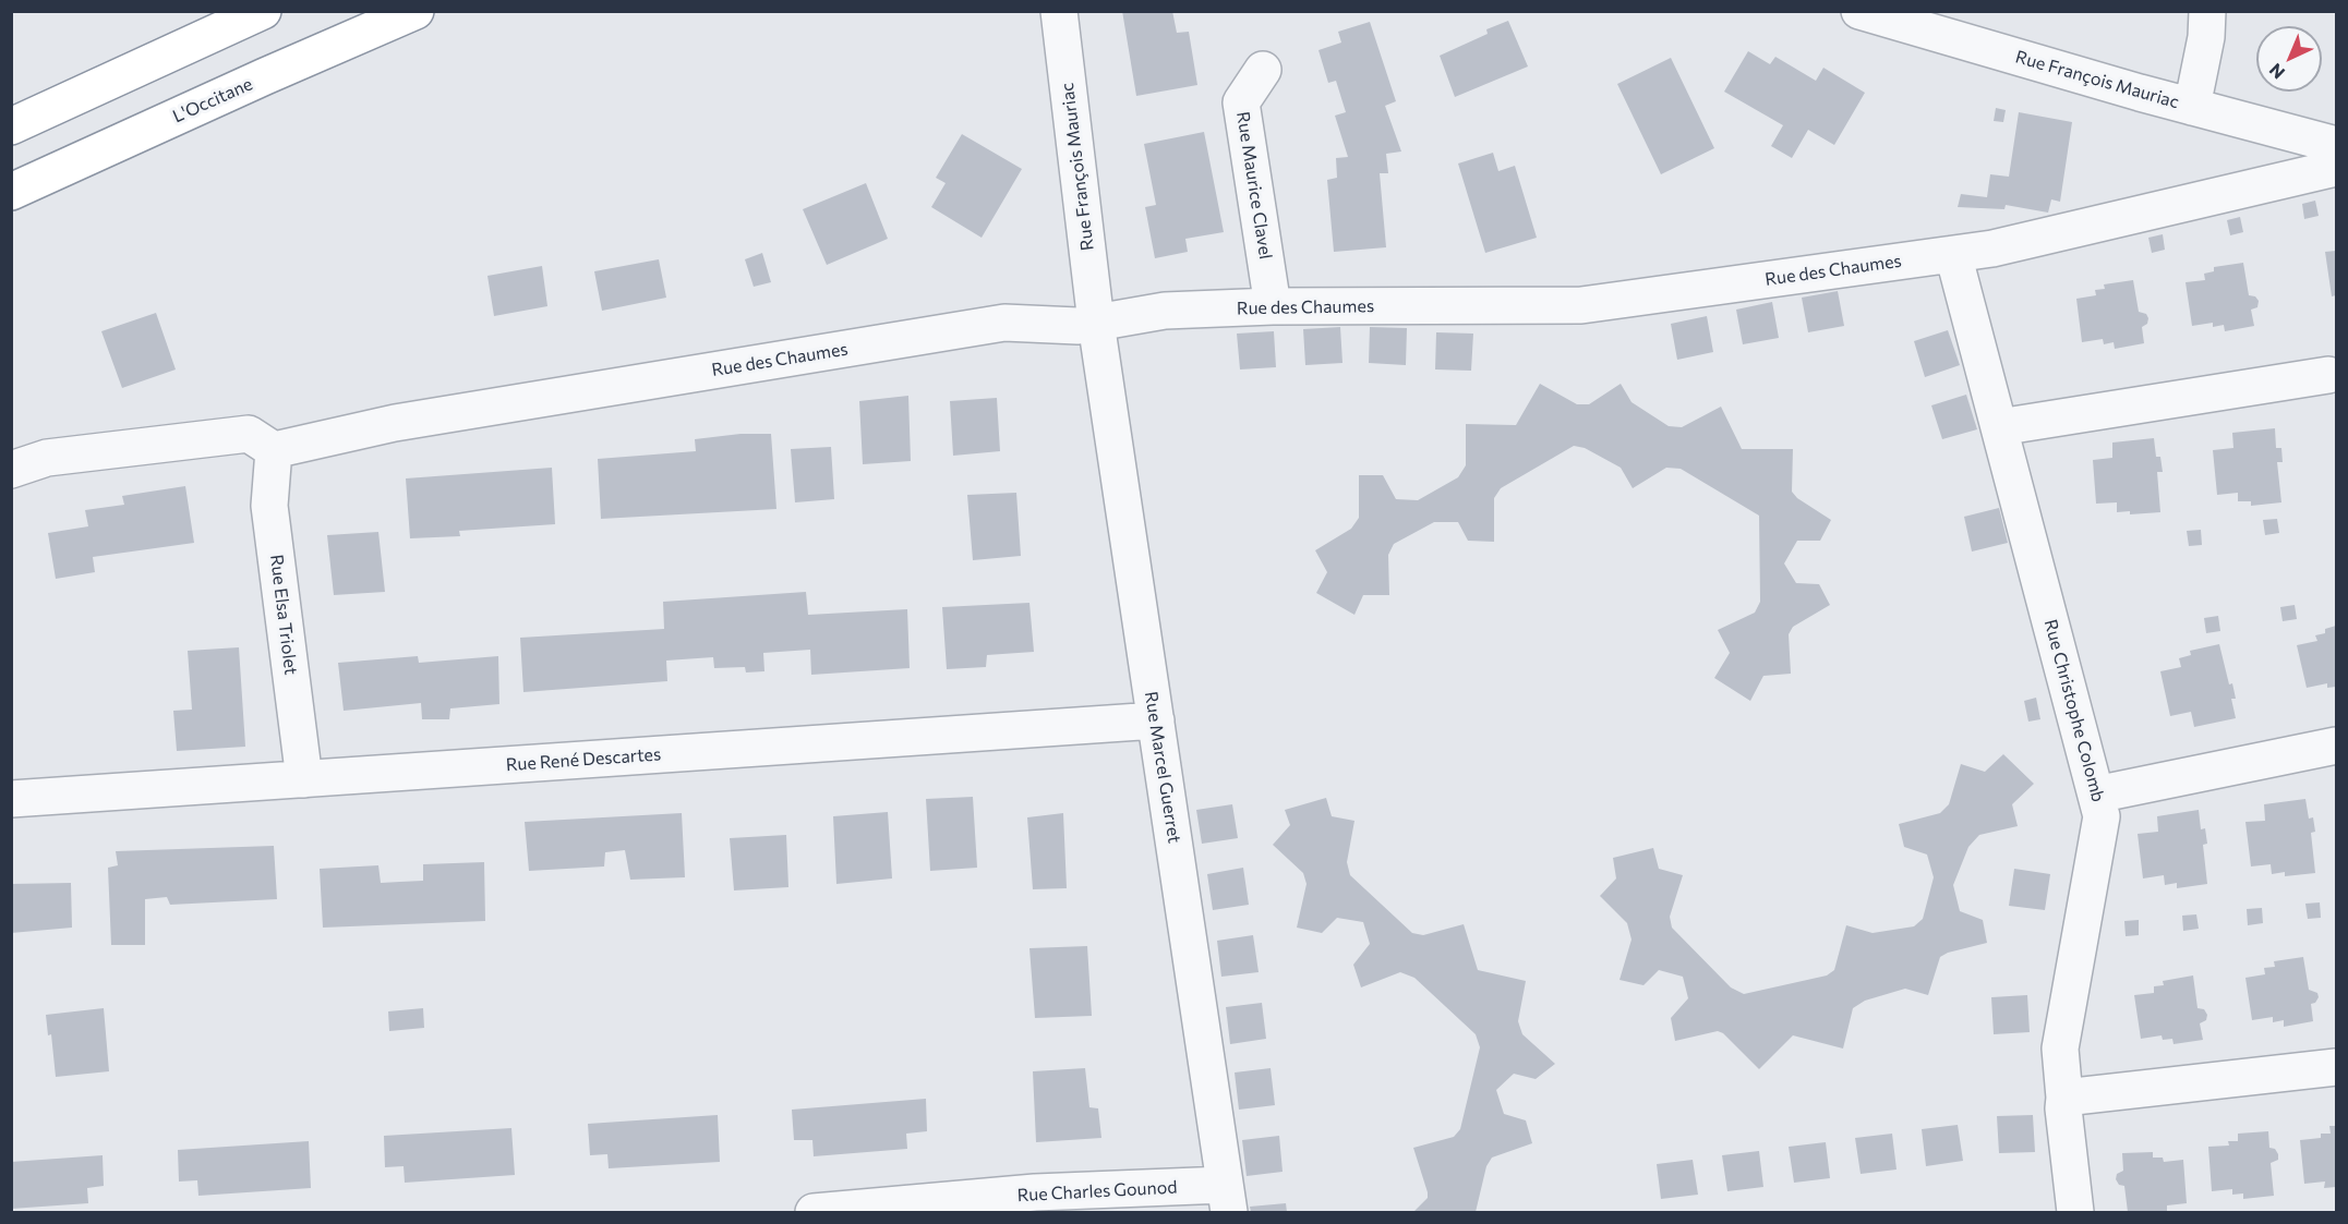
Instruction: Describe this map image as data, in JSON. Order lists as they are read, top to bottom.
{
  "streets": {
    "highway": ["L'Occitane"],
    "street": [
      "Rue François Mauriac",
      "Rue Maurice Clavel",
      "Rue des Chaumes",
      "Rue Elsa Triolet",
      "Rue Christophe Colomb",
      "Rue René Descartes",
      "Rue Marcel Guerret",
      "Rue Charles Gounod"
    ]
  },
  "crossings": [
    ["Rue François Mauriac", "Rue des Chaumes"],
    ["Rue François Mauriac", "Rue Marcel Guerret"],
    ["Rue Maurice Clavel", "Rue des Chaumes"],
    ["Rue des Chaumes", "Rue Elsa Triolet"],
    ["Rue des Chaumes", "Rue Christophe Colomb"],
    ["Rue des Chaumes", "Rue Marcel Guerret"],
    ["Rue Elsa Triolet", "Rue René Descartes"],
    ["Rue René Descartes", "Rue Marcel Guerret"],
    ["Rue Marcel Guerret", "Rue Charles Gounod"]
  ],
  "north": "bottom left"
}
